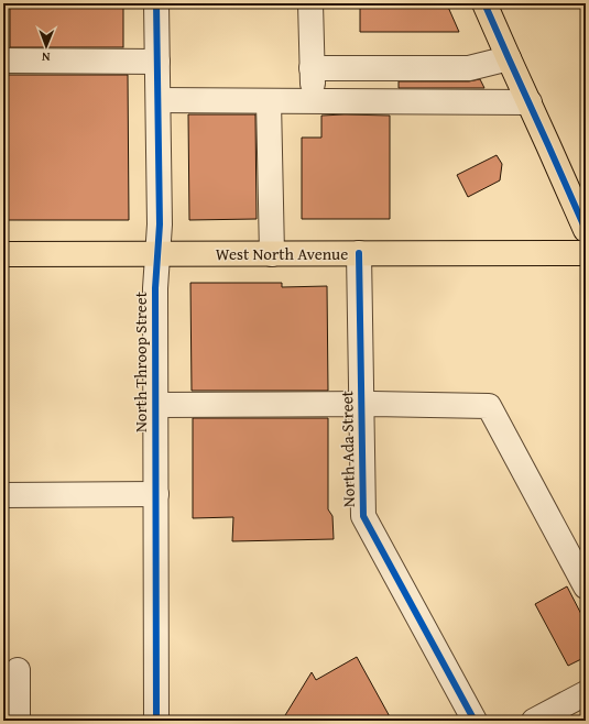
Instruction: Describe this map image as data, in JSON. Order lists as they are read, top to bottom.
{
  "streets": {
    "main road": ["West North Avenue"],
    "street": ["North Throop Street", "North Ada Street"]
  },
  "crossings": [
    ["West North Avenue", "North Throop Street"],
    ["West North Avenue", "North Ada Street"]
  ],
  "north": "bottom"
}
